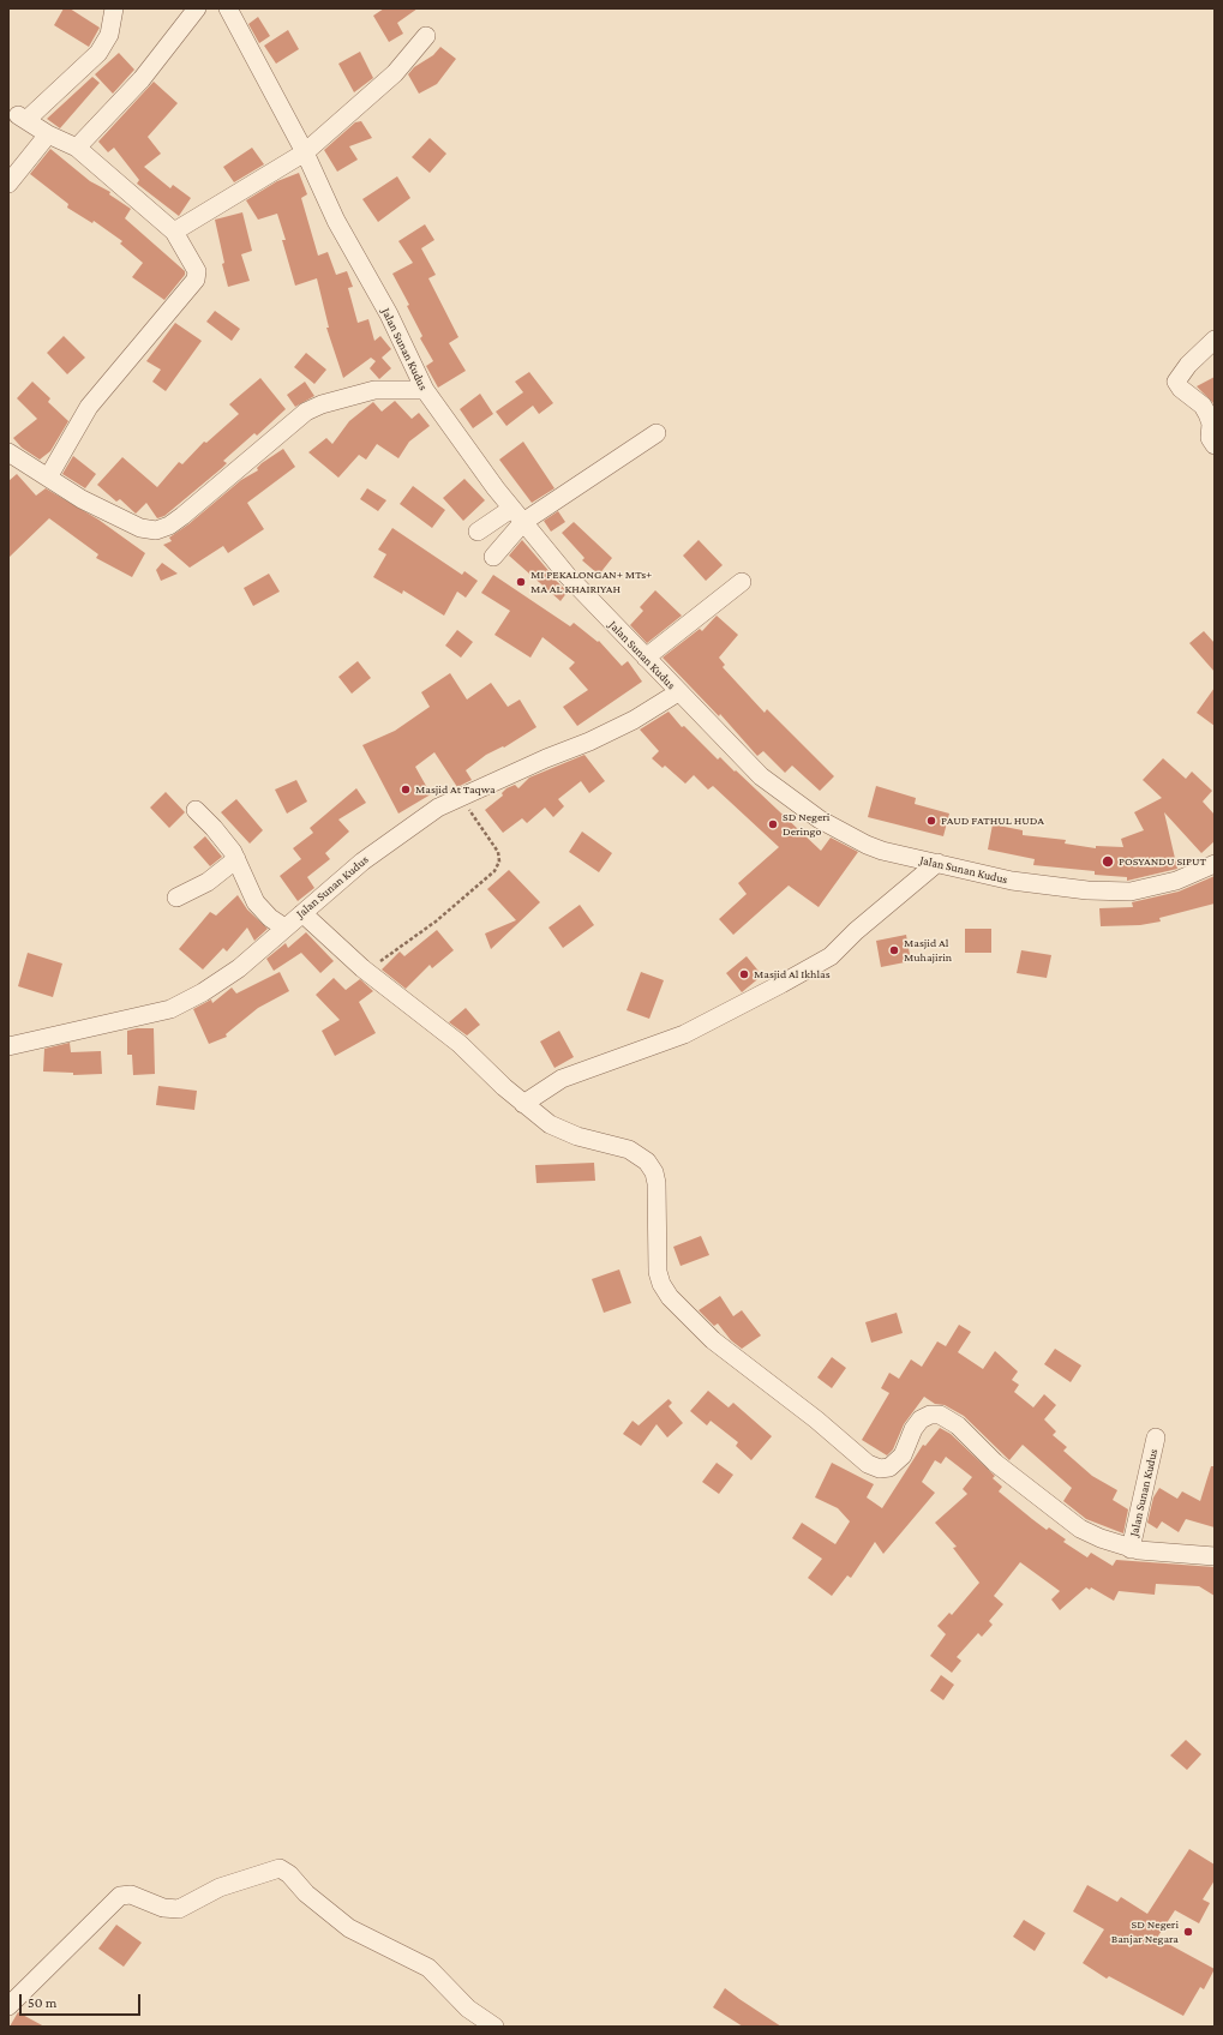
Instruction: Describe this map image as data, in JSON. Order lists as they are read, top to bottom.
{
  "streets": {
    "street": ["Jalan Sunan Kudus"]
  },
  "places": [
    "MI PEKALONGAN+ MTs+ MA AL KHAIRIYAH",
    "Masjid At Taqwa",
    "PAUD FATHUL HUDA",
    "SD Negeri Deringo",
    "POSYANDU SIPUT",
    "Masjid Al Muhajirin",
    "Masjid Al Ikhlas",
    "SD Negeri Banjar Negara"
  ],
  "scale_bar": "50 m"
}
